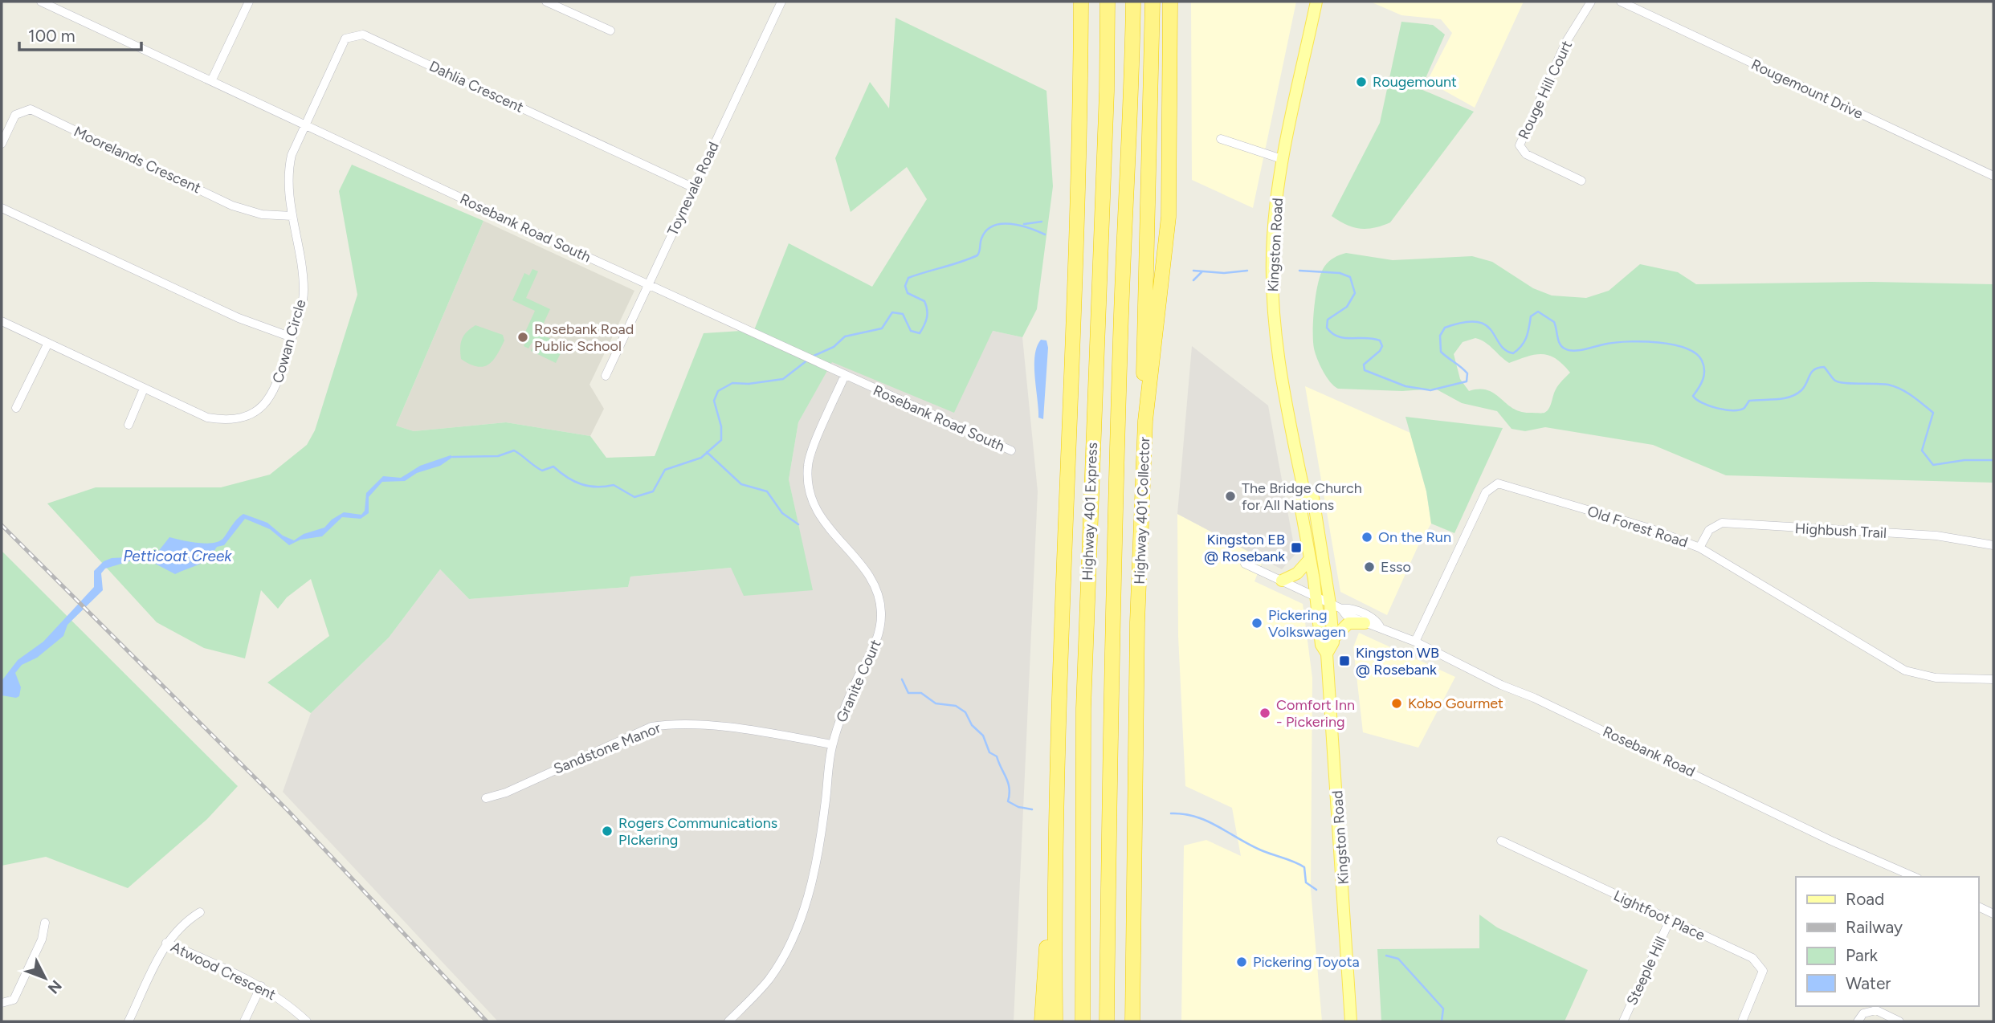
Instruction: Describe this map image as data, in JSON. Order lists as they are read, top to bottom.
{
  "streets": {
    "highway": ["Highway 401 Collector", "Highway 401 Express"],
    "main road": ["Kingston Road"],
    "street": [
      "Dahlia Crescent",
      "Rougemount Drive",
      "Rouge Hill Court",
      "Moorelands Crescent",
      "Toynevale Road",
      "Rosebank Road South",
      "Cowan Circle",
      "Old Forest Road",
      "Highbush Trail",
      "Granite Court",
      "Sandstone Manor",
      "Rosebank Road",
      "Lightfoot Place",
      "Atwood Crescent",
      "Steeple Hill"
    ]
  },
  "crossings": [
    ["Dahlia Crescent", "Toynevale Road"],
    ["Dahlia Crescent", "Rosebank Road South"],
    ["Dahlia Crescent", "Cowan Circle"],
    ["Moorelands Crescent", "Cowan Circle"],
    ["Toynevale Road", "Rosebank Road South"],
    ["Rosebank Road South", "Cowan Circle"],
    ["Rosebank Road South", "Granite Court"],
    ["Kingston Road", "Rosebank Road"],
    ["Old Forest Road", "Highbush Trail"],
    ["Old Forest Road", "Rosebank Road"],
    ["Granite Court", "Sandstone Manor"],
    ["Lightfoot Place", "Steeple Hill"]
  ],
  "water": ["Petticoat Creek"],
  "places": {
    "other": [
      "Rougemount",
      "Rosebank Road Public School",
      "The Bridge Church for All Nations",
      "On the Run",
      "Esso",
      "Pickering Volkswagen",
      "Kobo Gourmet",
      "Comfort Inn - Pickering",
      "Rogers Communications PIckering",
      "Pickering Toyota"
    ],
    "transit": ["Kingston EB @ Rosebank", "Kingston WB @ Rosebank"]
  },
  "legend": [
    "Road",
    "Railway",
    "Park",
    "Water"
  ],
  "scale_bar": "100 m",
  "north": "bottom right"
}
